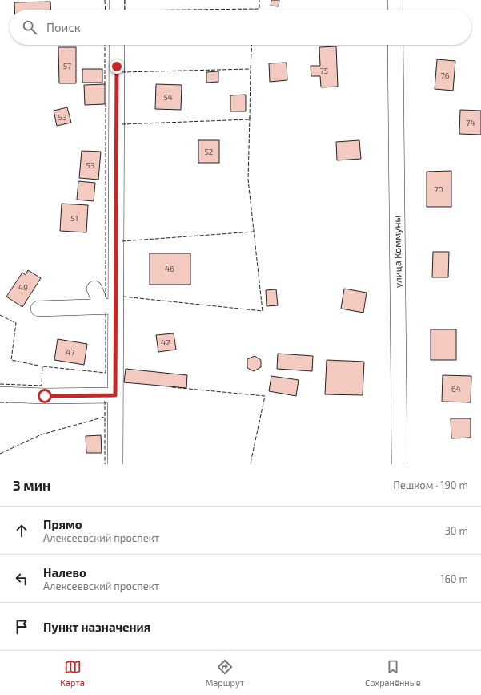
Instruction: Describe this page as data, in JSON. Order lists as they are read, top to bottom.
{
  "streets": {
    "street": ["улица Коммуны"]
  },
  "house_numbers": [
    "57",
    "75",
    "76",
    "54",
    "53",
    "74",
    "52",
    "53",
    "70",
    "51",
    "46",
    "49",
    "42",
    "47",
    "64"
  ],
  "page": {
    "search": "Поиск",
    "heading": ["3 мин", "Пешком · 190 m"],
    "list": [
      ["Прямо", "Алексеевский проспект", "30 m"],
      ["Налево", "Алексеевский проспект", "160 m"],
      "Пункт назначения"
    ],
    "nav": ["Карта", "Маршрут", "Сохранённые"]
  }
}
